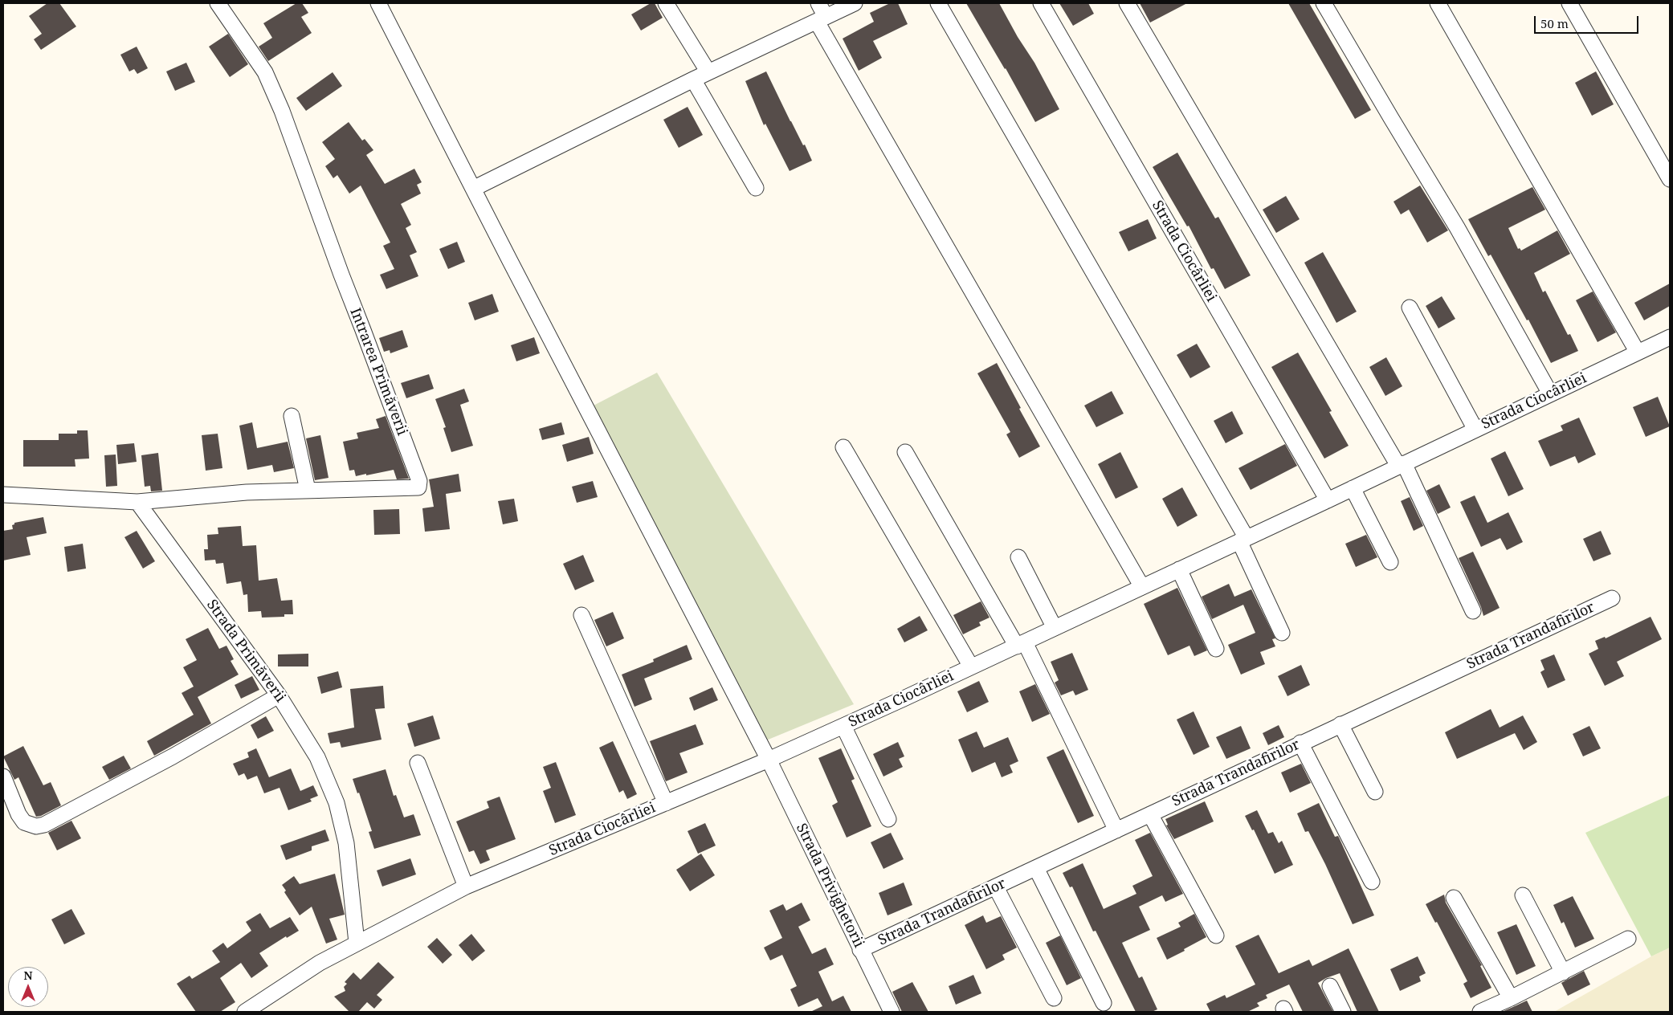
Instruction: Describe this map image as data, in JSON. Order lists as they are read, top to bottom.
{
  "streets": {
    "street": [
      "Strada Ciocârliei",
      "Intrarea Primăverii",
      "Strada Trandafirilor",
      "Strada Primăverii",
      "Strada Privighetorii"
    ]
  },
  "crossings": [
    ["Strada Ciocârliei", "Strada Primăverii"],
    ["Strada Ciocârliei", "Strada Privighetorii"],
    ["Intrarea Primăverii", "Strada Primăverii"],
    ["Strada Trandafirilor", "Strada Privighetorii"]
  ],
  "scale_bar": "50 m",
  "north": "top"
}
